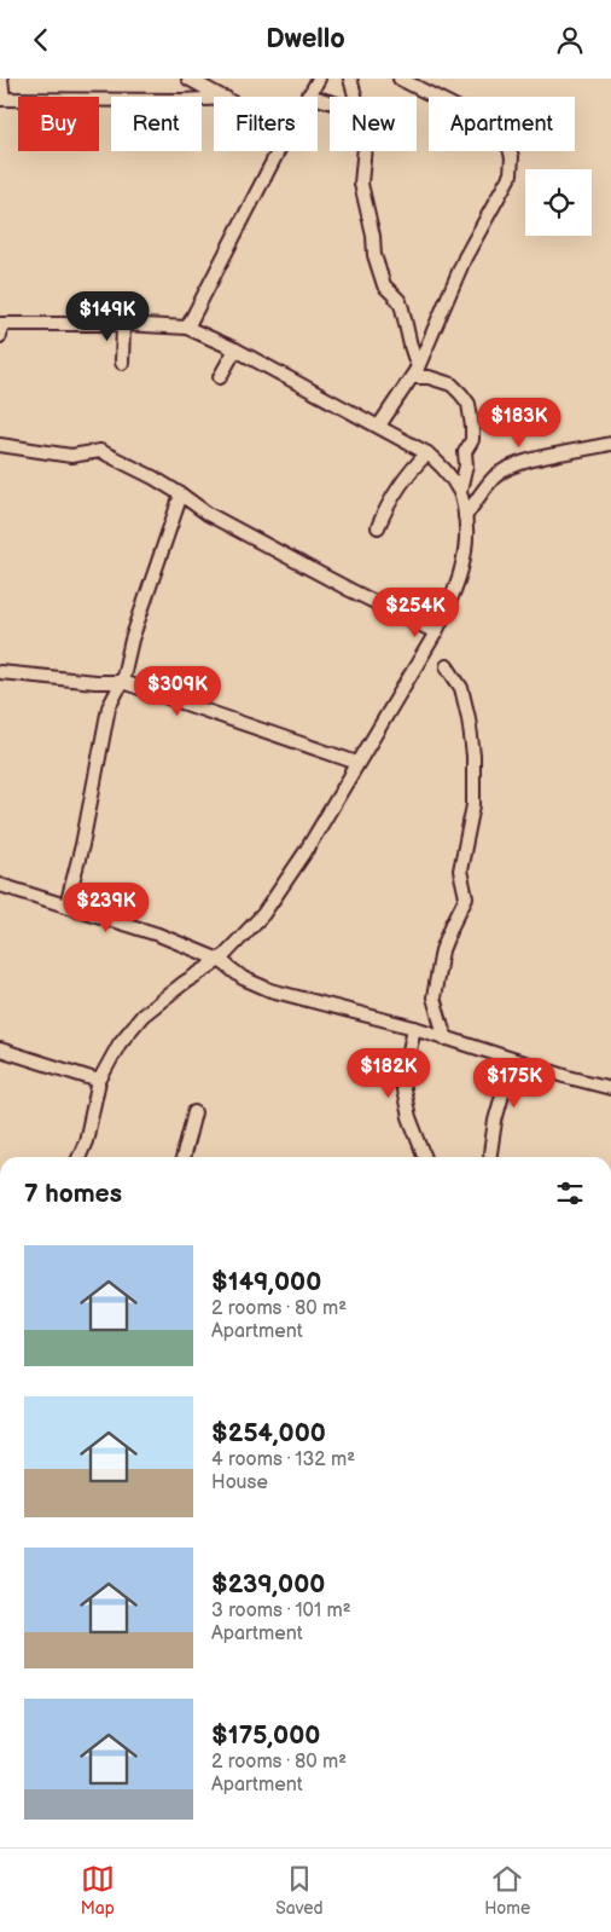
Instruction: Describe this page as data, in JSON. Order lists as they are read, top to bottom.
{
  "page": {
    "header": "Dwello",
    "chip": [
      "Buy",
      "Rent",
      "Filters",
      "New",
      "Apartment"
    ],
    "price": [
      "$149K",
      "$183K",
      "$254K",
      "$309K",
      "$239K",
      "$182K",
      "$175K"
    ],
    "heading": "7 homes",
    "list": [
      {
        "name": "$149,000",
        "note": "2 rooms · 80 m² · Apartment"
      },
      {
        "name": "$254,000",
        "note": "4 rooms · 132 m² · House"
      },
      {
        "name": "$239,000",
        "note": "3 rooms · 101 m² · Apartment"
      },
      {
        "name": "$175,000",
        "note": "2 rooms · 80 m² · Apartment"
      }
    ],
    "tabs": ["Map", "Saved", "Home"]
  }
}
